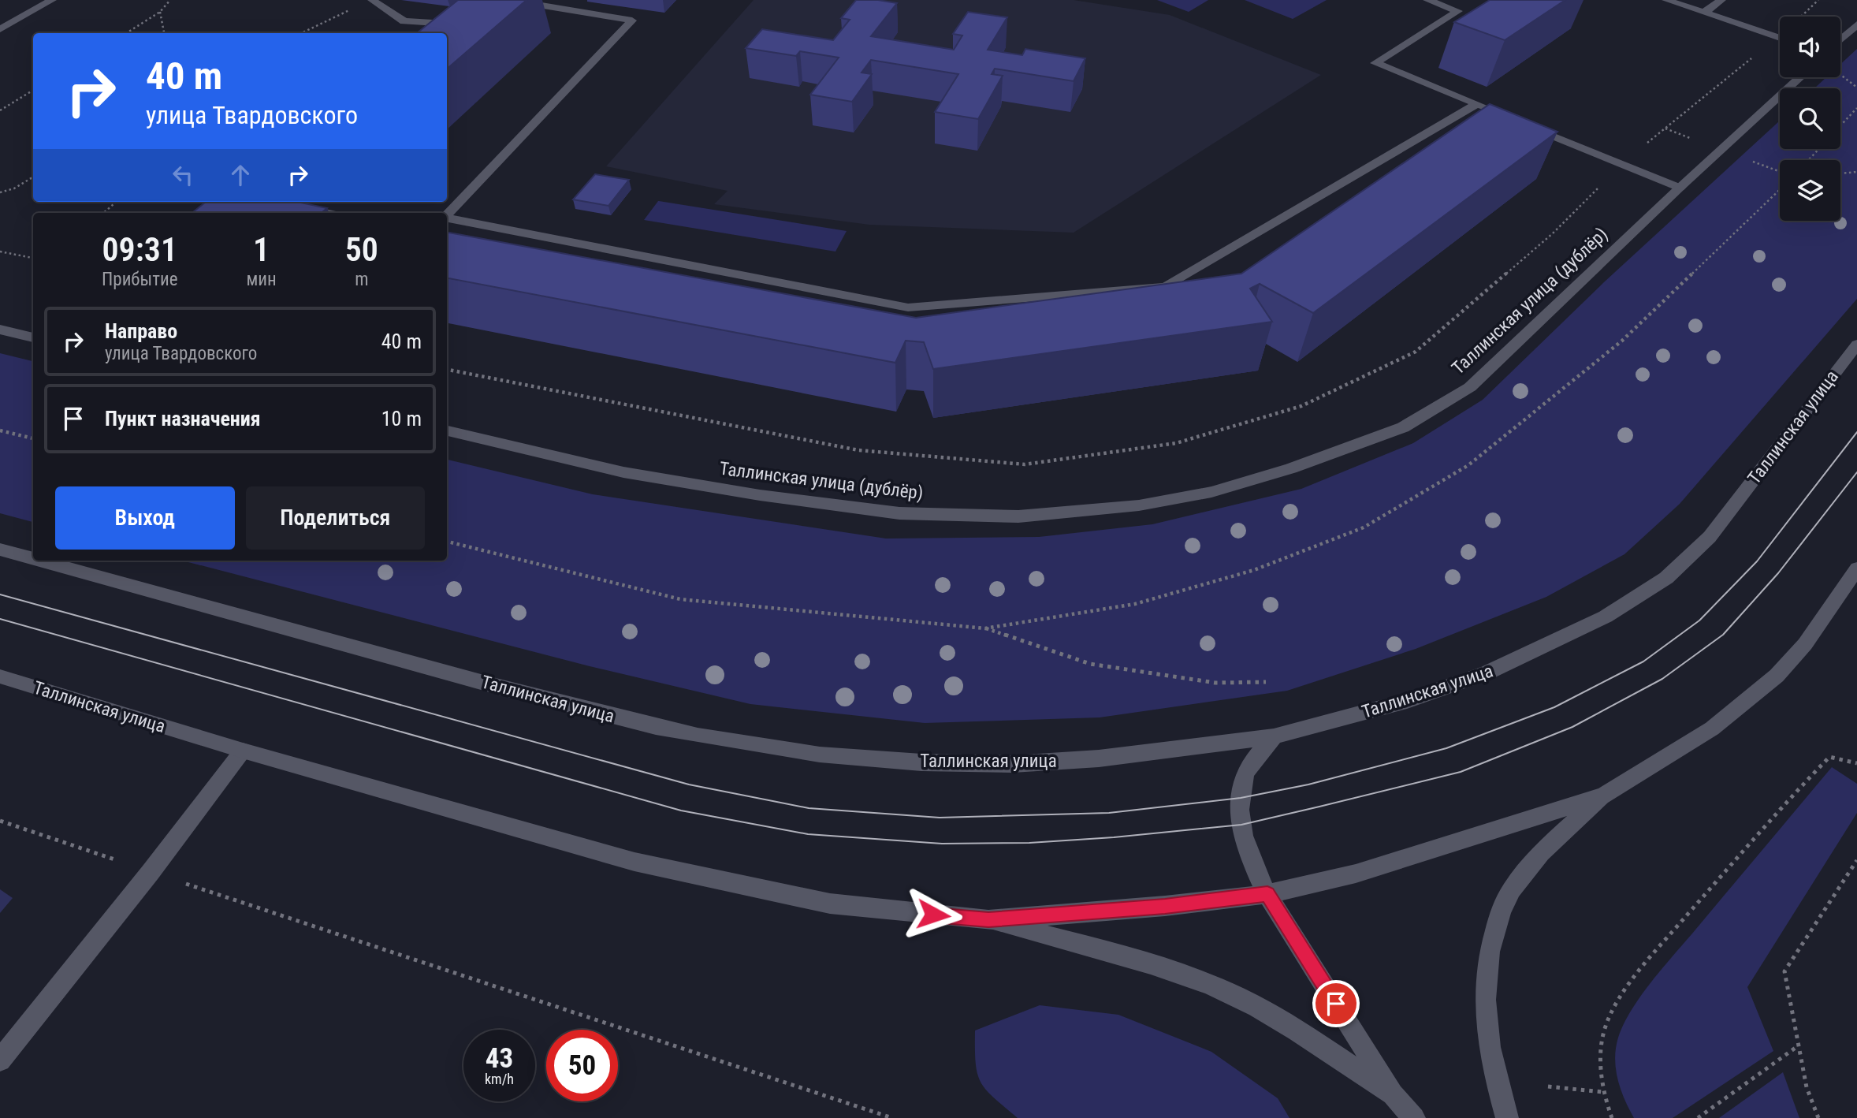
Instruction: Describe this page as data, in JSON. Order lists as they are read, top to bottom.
{
  "streets": {
    "main road": ["Таллинская улица (дублёр)", "Таллинская улица"]
  },
  "page": {
    "turn": ["40 m", "улица Твардовского"],
    "eta": [
      "09:31",
      "Прибытие",
      "1",
      "мин",
      "50",
      "m"
    ],
    "list": [
      {
        "name": "Направо",
        "note": "улица Твардовского",
        "value": "40 m"
      },
      {
        "name": "Пункт назначения",
        "value": "10 m"
      }
    ],
    "buttons": ["Выход", "Поделиться"],
    "speed": "43 km/h",
    "limit": "50"
  }
}
